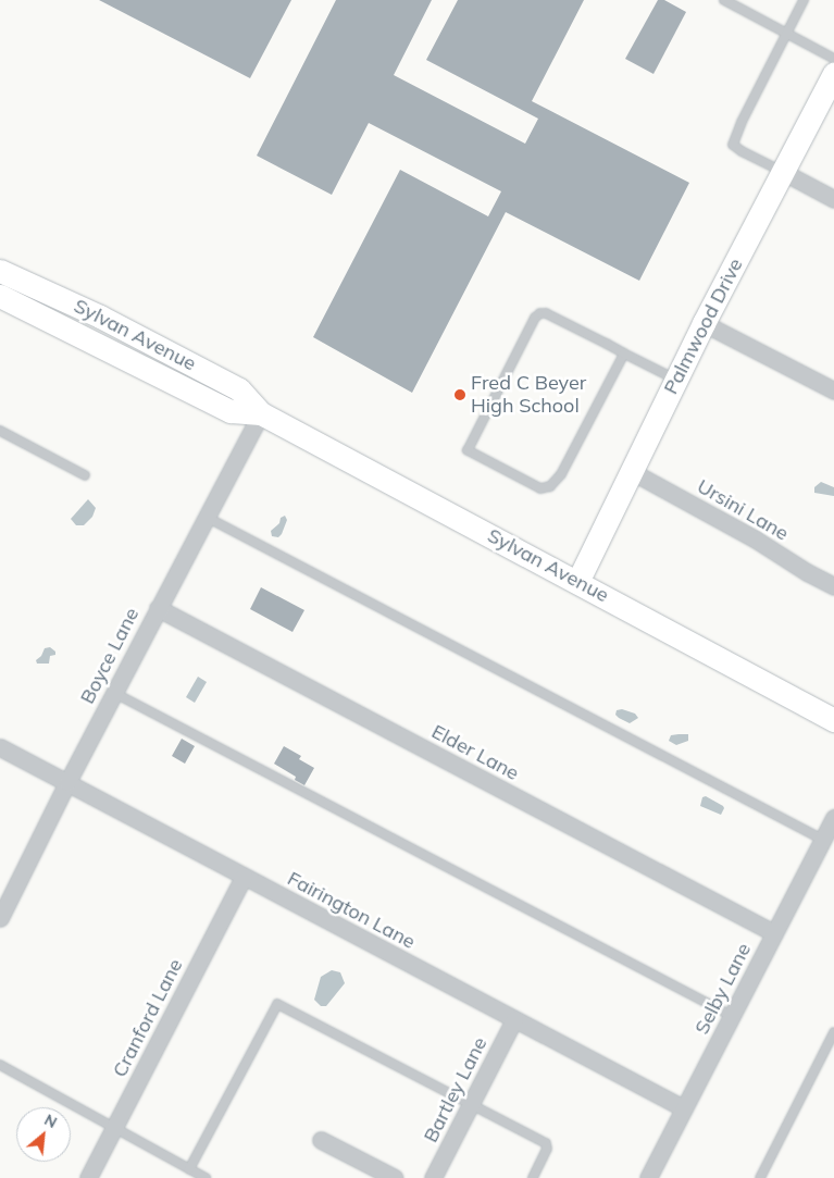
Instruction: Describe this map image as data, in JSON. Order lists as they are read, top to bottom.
{
  "streets": {
    "main road": ["Palmwood Drive", "Sylvan Avenue"],
    "street": [
      "Ursini Lane",
      "Boyce Lane",
      "Elder Lane",
      "Fairington Lane",
      "Selby Lane",
      "Cranford Lane",
      "Bartley Lane"
    ]
  },
  "crossings": [
    ["Palmwood Drive", "Sylvan Avenue"],
    ["Palmwood Drive", "Ursini Lane"],
    ["Sylvan Avenue", "Boyce Lane"],
    ["Boyce Lane", "Elder Lane"],
    ["Boyce Lane", "Fairington Lane"],
    ["Elder Lane", "Selby Lane"],
    ["Fairington Lane", "Selby Lane"],
    ["Fairington Lane", "Cranford Lane"],
    ["Fairington Lane", "Bartley Lane"]
  ],
  "places": ["Fred C Beyer High School"],
  "north": "top right"
}
